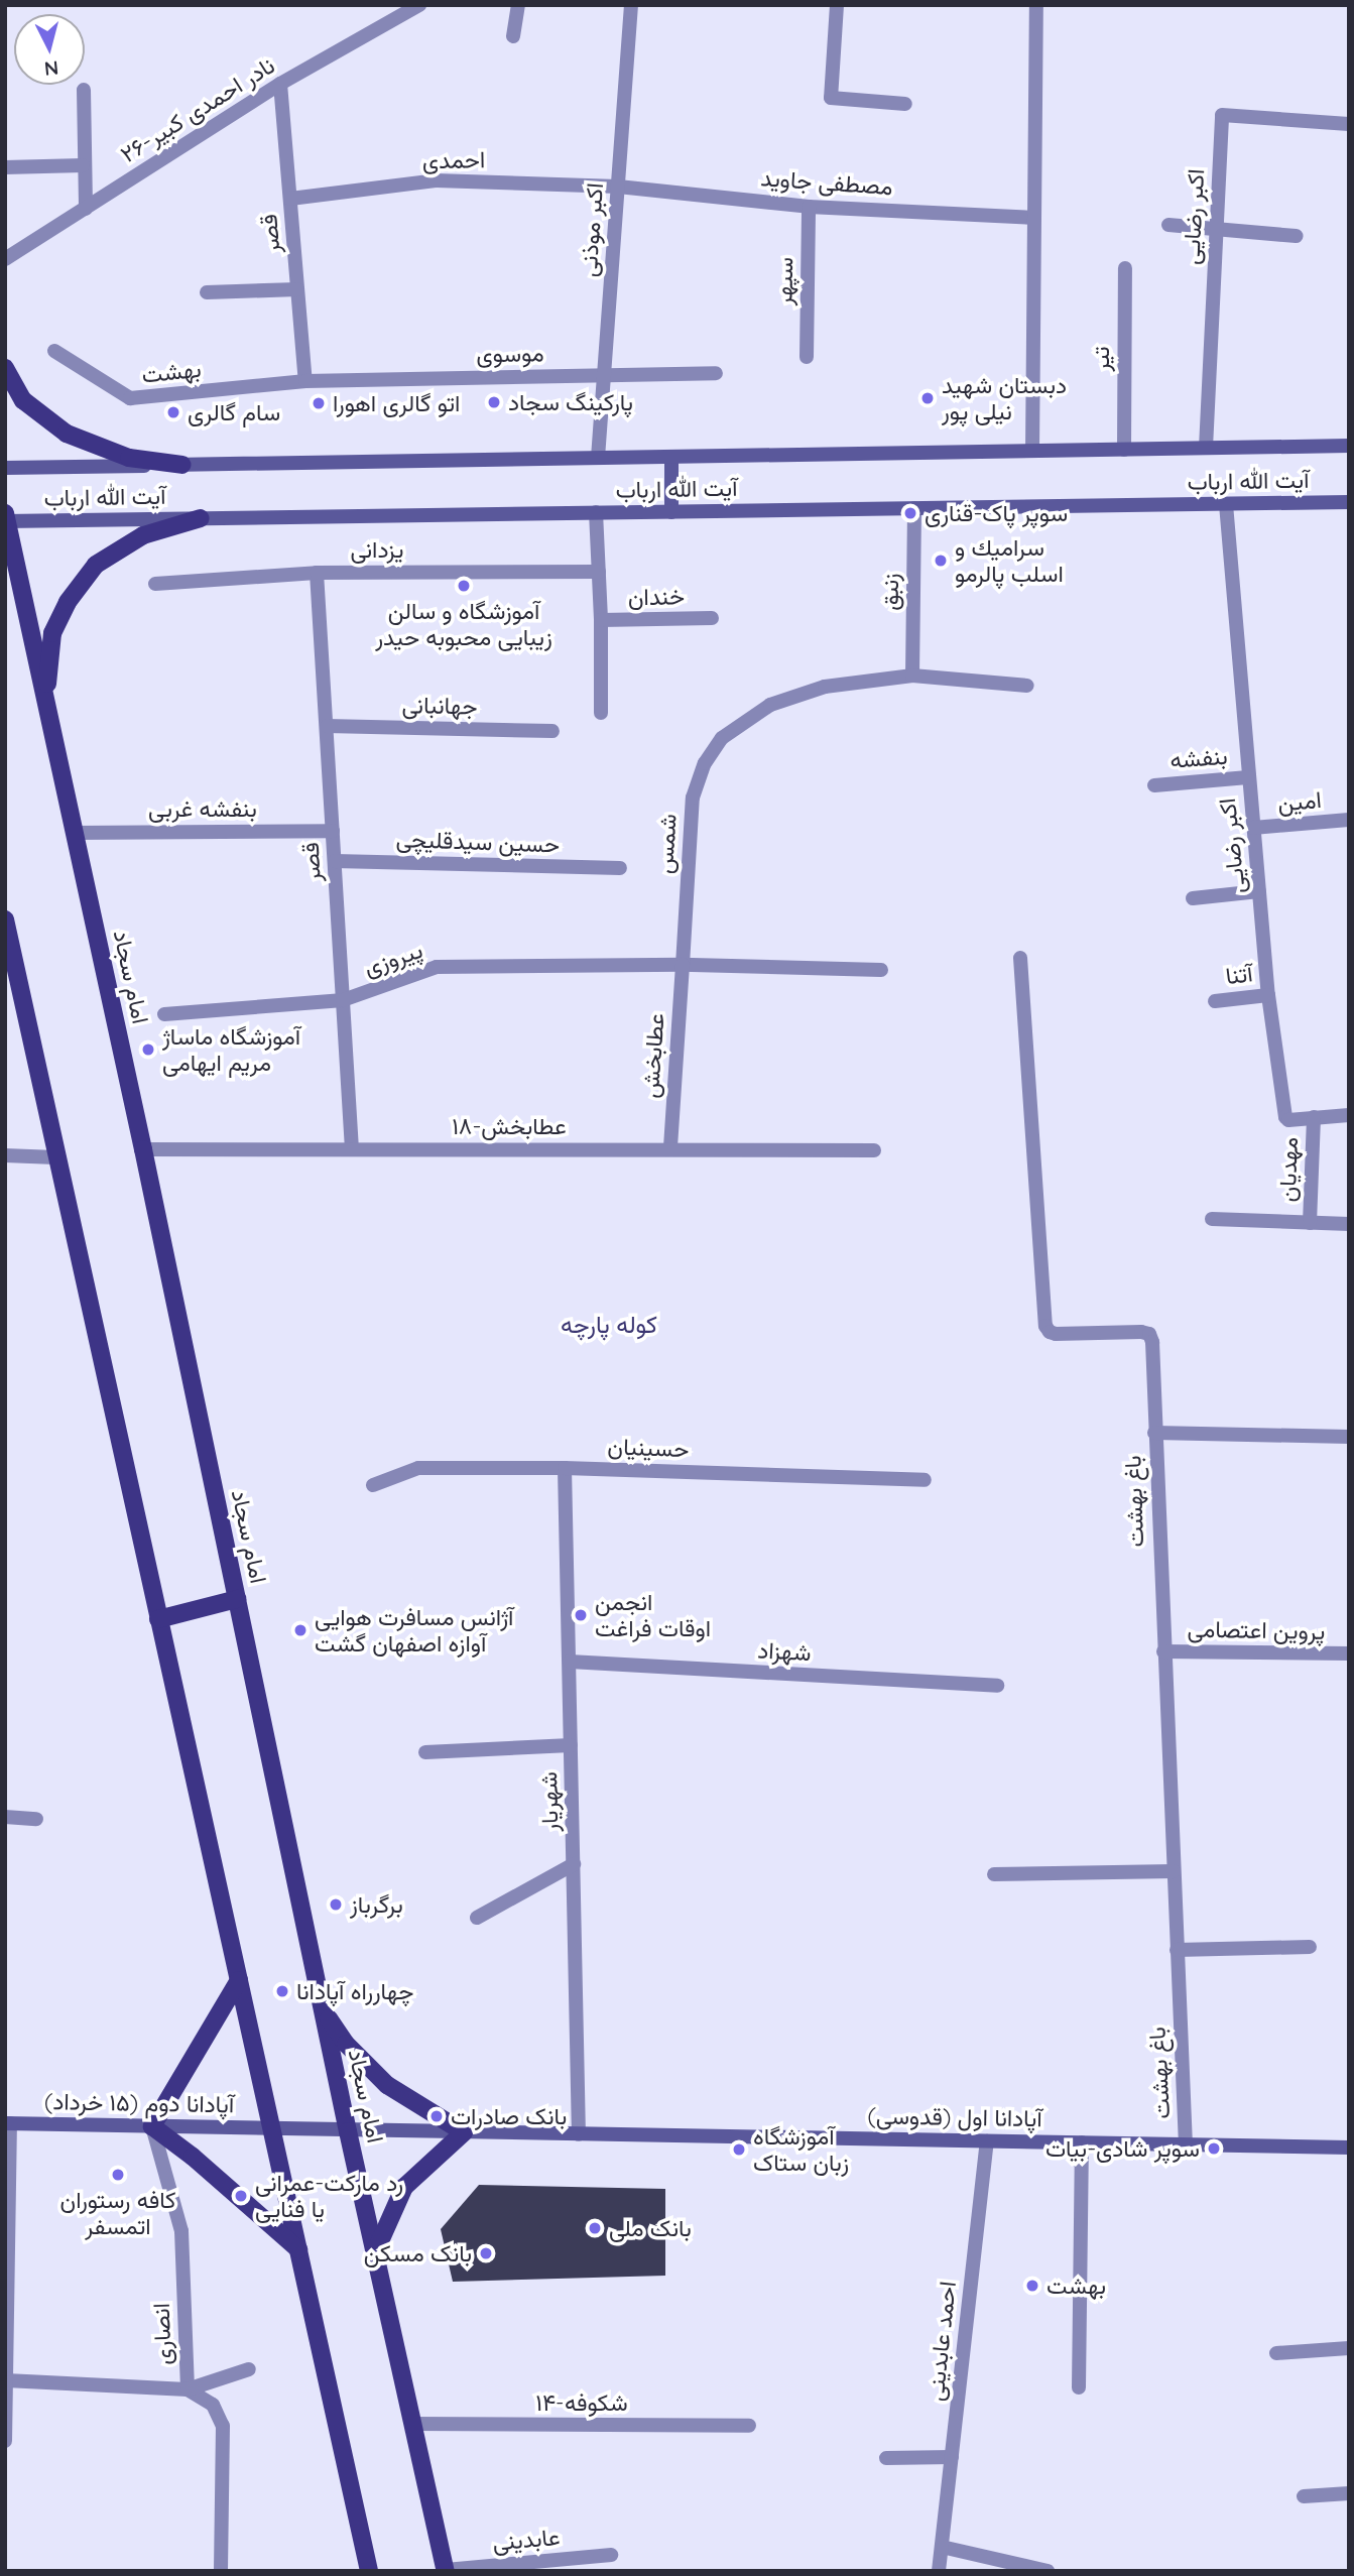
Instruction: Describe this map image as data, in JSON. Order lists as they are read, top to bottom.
{
  "streets": {
    "main road": [
      "آیت الله ارباب",
      "امام سجاد",
      "آپادانا دوم (۱۵ خرداد)",
      "آپادانا اول (قدوسی)"
    ],
    "street": [
      "۲۶-نادر احمدی کبیر",
      "احمدی",
      "مصطفی جاوید",
      "اکبر رضایی",
      "اکبر موذنی",
      "قصر",
      "سپهر",
      "موسوی",
      "تیر",
      "بهشت",
      "یزدانی",
      "زنبق",
      "خندان",
      "جهانبانی",
      "بنفشه",
      "امین",
      "بنفشه غربی",
      "حسین سیدقلیچی",
      "شمس",
      "پیروزی",
      "آتنا",
      "عطابخش",
      "۱۸-عطابخش",
      "مهدیان",
      "حسینیان",
      "باغ بهشت",
      "پروین اعتصامی",
      "شهزاد",
      "شهریار",
      "انصاری",
      "احمد عابدینی",
      "۱۴-شکوفه",
      "عابدینی"
    ]
  },
  "crossings": [
    ["۲۶-نادر احمدی کبیر", "قصر"],
    ["احمدی", "مصطفی جاوید"],
    ["احمدی", "اکبر موذنی"],
    ["احمدی", "قصر"],
    ["مصطفی جاوید", "اکبر موذنی"],
    ["مصطفی جاوید", "سپهر"],
    ["اکبر رضایی", "آیت الله ارباب"],
    ["اکبر رضایی", "بنفشه"],
    ["اکبر رضایی", "امین"],
    ["اکبر رضایی", "آتنا"],
    ["اکبر رضایی", "مهدیان"],
    ["اکبر موذنی", "موسوی"],
    ["اکبر موذنی", "آیت الله ارباب"],
    ["قصر", "موسوی"],
    ["قصر", "بهشت"],
    ["قصر", "یزدانی"],
    ["قصر", "جهانبانی"],
    ["قصر", "بنفشه غربی"],
    ["قصر", "حسین سیدقلیچی"],
    ["قصر", "پیروزی"],
    ["قصر", "۱۸-عطابخش"],
    ["موسوی", "بهشت"],
    ["تیر", "آیت الله ارباب"],
    ["آیت الله ارباب", "زنبق"],
    ["آیت الله ارباب", "امام سجاد"],
    ["زنبق", "شمس"],
    ["بنفشه غربی", "امام سجاد"],
    ["شمس", "پیروزی"],
    ["شمس", "عطابخش"],
    ["پیروزی", "عطابخش"],
    ["امام سجاد", "۱۸-عطابخش"],
    ["امام سجاد", "آپادانا اول (قدوسی)"],
    ["امام سجاد", "۱۴-شکوفه"],
    ["امام سجاد", "عابدینی"],
    ["عطابخش", "۱۸-عطابخش"],
    ["حسینیان", "شهریار"],
    ["باغ بهشت", "پروین اعتصامی"],
    ["باغ بهشت", "آپادانا اول (قدوسی)"],
    ["شهزاد", "شهریار"],
    ["شهریار", "آپادانا اول (قدوسی)"],
    ["آپادانا دوم (۱۵ خرداد)", "انصاری"],
    ["آپادانا اول (قدوسی)", "احمد عابدینی"]
  ],
  "districts": ["کوله پارچه"],
  "places": [
    "دبستان شهید نیلی پور",
    "پارکینگ سجاد",
    "اتو گالری اهورا",
    "سام گالری",
    "سوپر پاک-قناری",
    "سراميك و اسلب پالرمو",
    "آموزشگاه و سالن زیبایی محبوبه حیدر",
    "آموزشگاه ماساژ مریم ایهامی",
    "انجمن اوقات فراغت",
    "آژانس مسافرت هوایی آوازه اصفهان گشت",
    "برگرباز",
    "چهارراه آپادانا",
    "بانک صادرات",
    "سوپر شادی-بیات",
    "آموزشگاه زبان ستاک",
    "كافه رستوران اتمسفر",
    "رد مارکت-عمرانی یا فنایی",
    "بانک ملی",
    "بانک مسکن",
    "بهشت"
  ],
  "north": "bottom"
}
